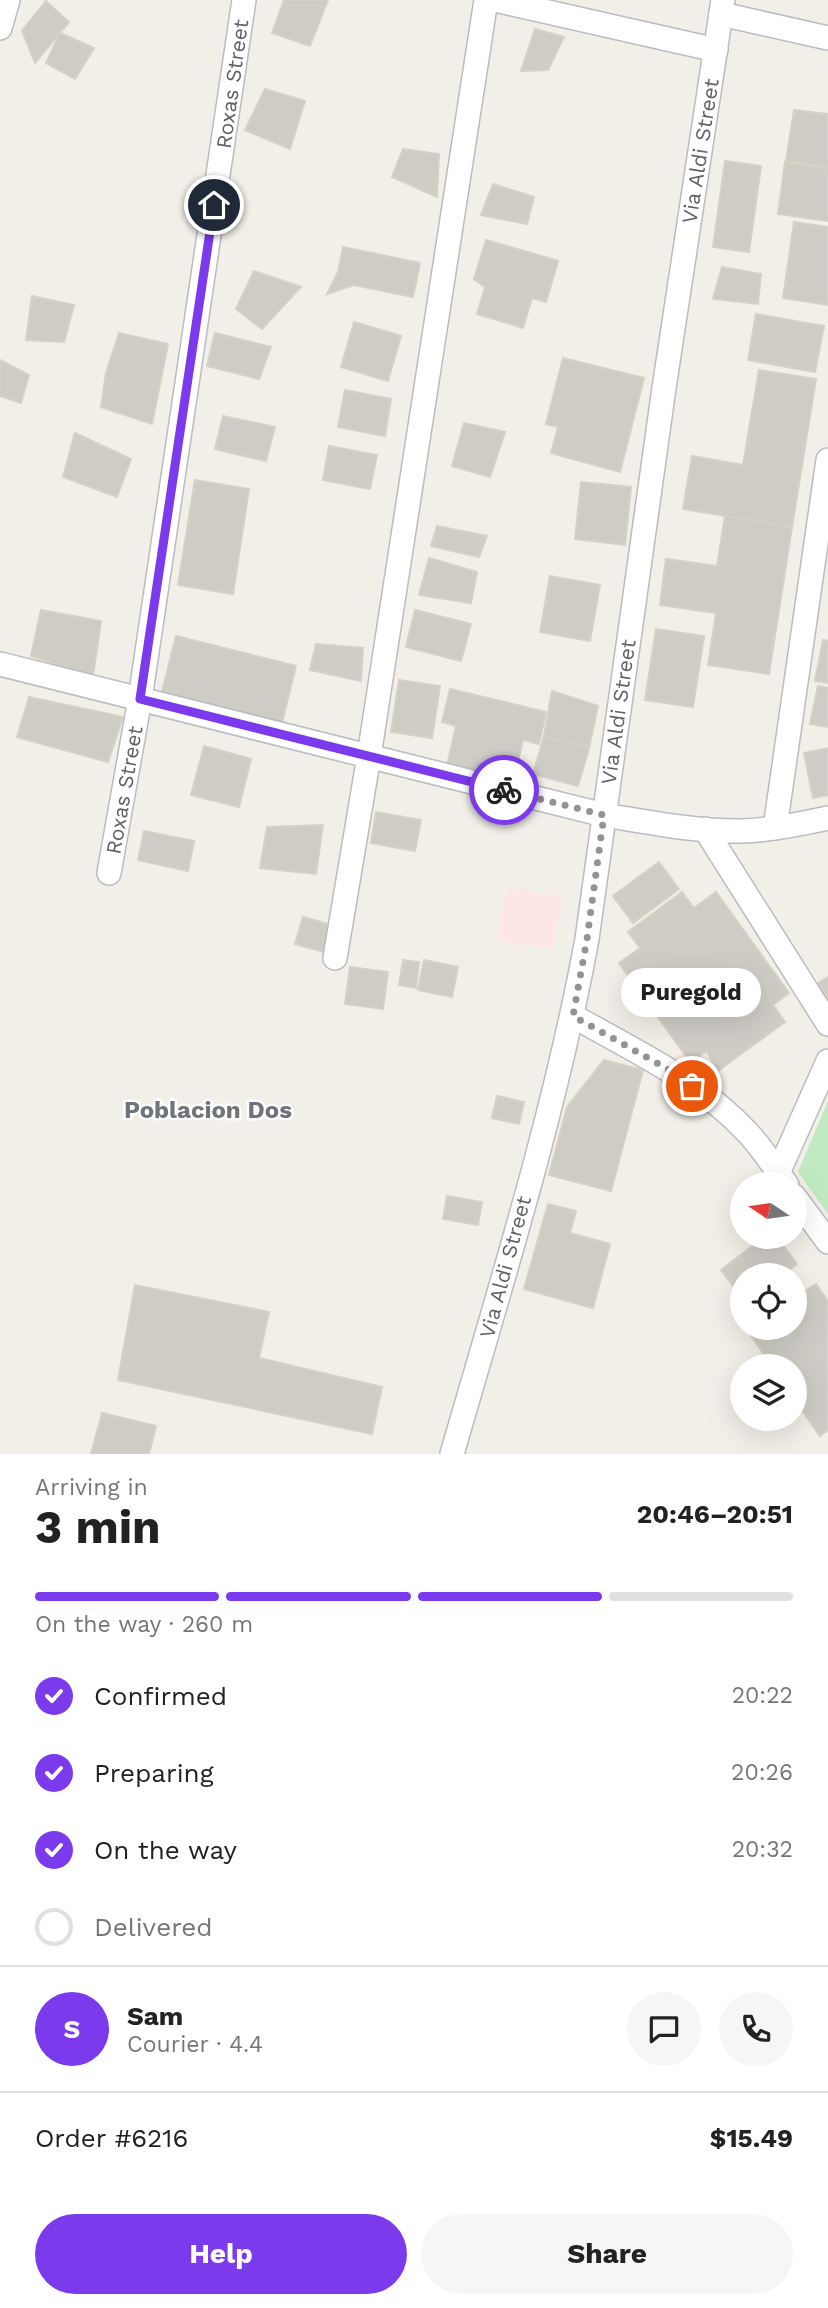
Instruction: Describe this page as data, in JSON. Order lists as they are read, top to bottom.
{
  "streets": {
    "street": ["Roxas Street", "Via Aldi Street"]
  },
  "districts": ["Poblacion Dos"],
  "places": ["Puregold"],
  "north": "left",
  "page": {
    "bubble": "Puregold",
    "heading": ["3 min", "Arriving in", "20:46–20:51"],
    "panel": [
      "Sam",
      "Courier · 4.4",
      "Order #6216",
      "$15.49"
    ],
    "bar": "On the way · 260 m",
    "list": [
      ["Confirmed", "20:22"],
      ["Preparing", "20:26"],
      ["On the way", "20:32"],
      "Delivered"
    ],
    "round": "S",
    "buttons": ["Help", "Share"]
  }
}
